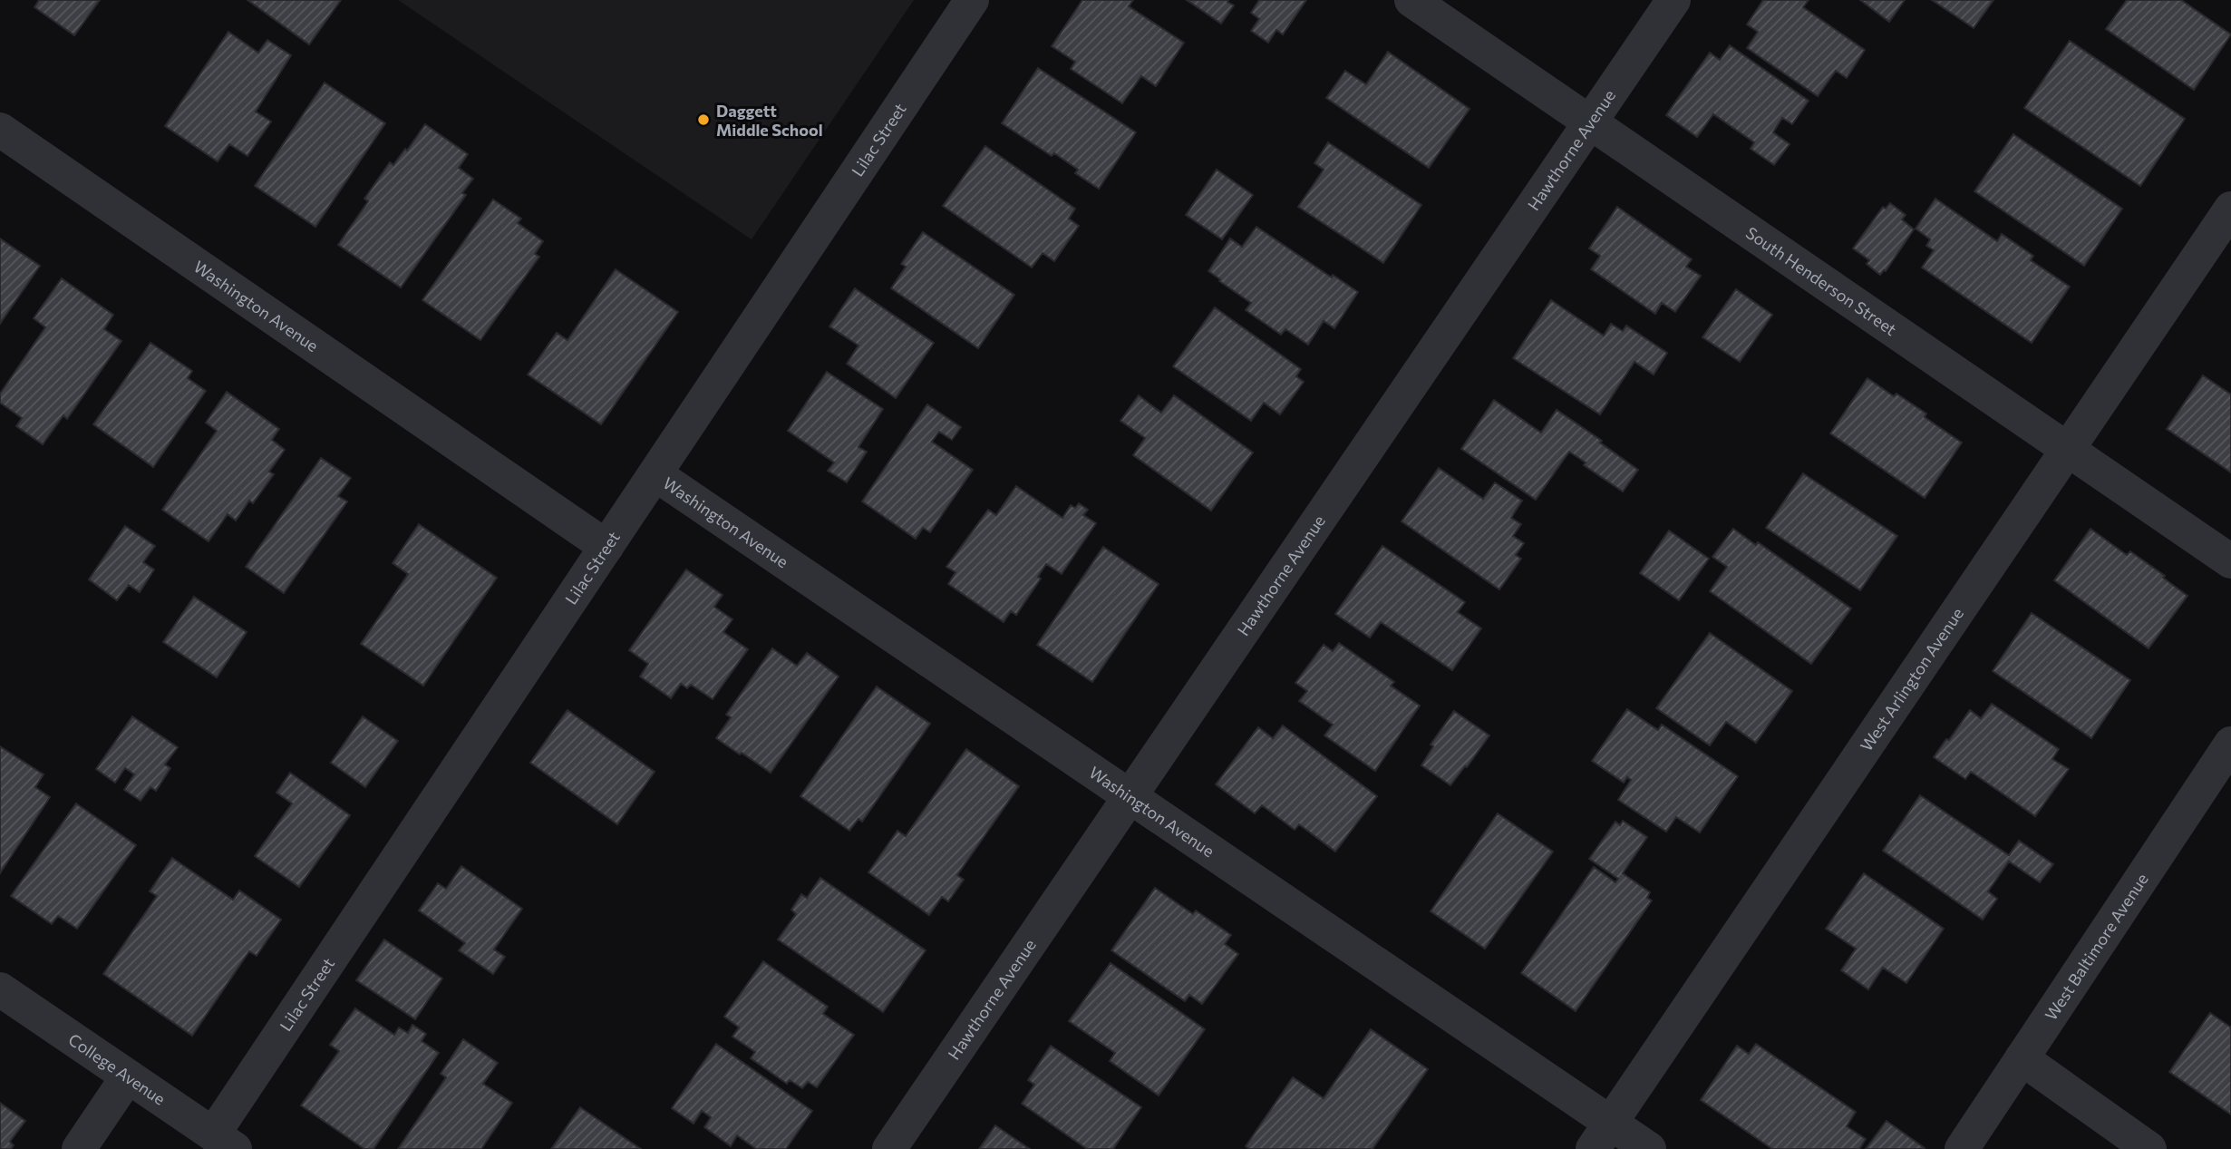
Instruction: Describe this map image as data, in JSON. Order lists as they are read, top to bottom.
{
  "streets": {
    "street": [
      "Lilac Street",
      "Hawthorne Avenue",
      "South Henderson Street",
      "Washington Avenue",
      "West Arlington Avenue",
      "West Baltimore Avenue",
      "College Avenue"
    ]
  },
  "crossings": [
    ["Lilac Street", "Washington Avenue"],
    ["Lilac Street", "College Avenue"],
    ["Hawthorne Avenue", "South Henderson Street"],
    ["Hawthorne Avenue", "Washington Avenue"],
    ["South Henderson Street", "West Arlington Avenue"],
    ["Washington Avenue", "West Arlington Avenue"]
  ],
  "places": ["Daggett Middle School"]
}
